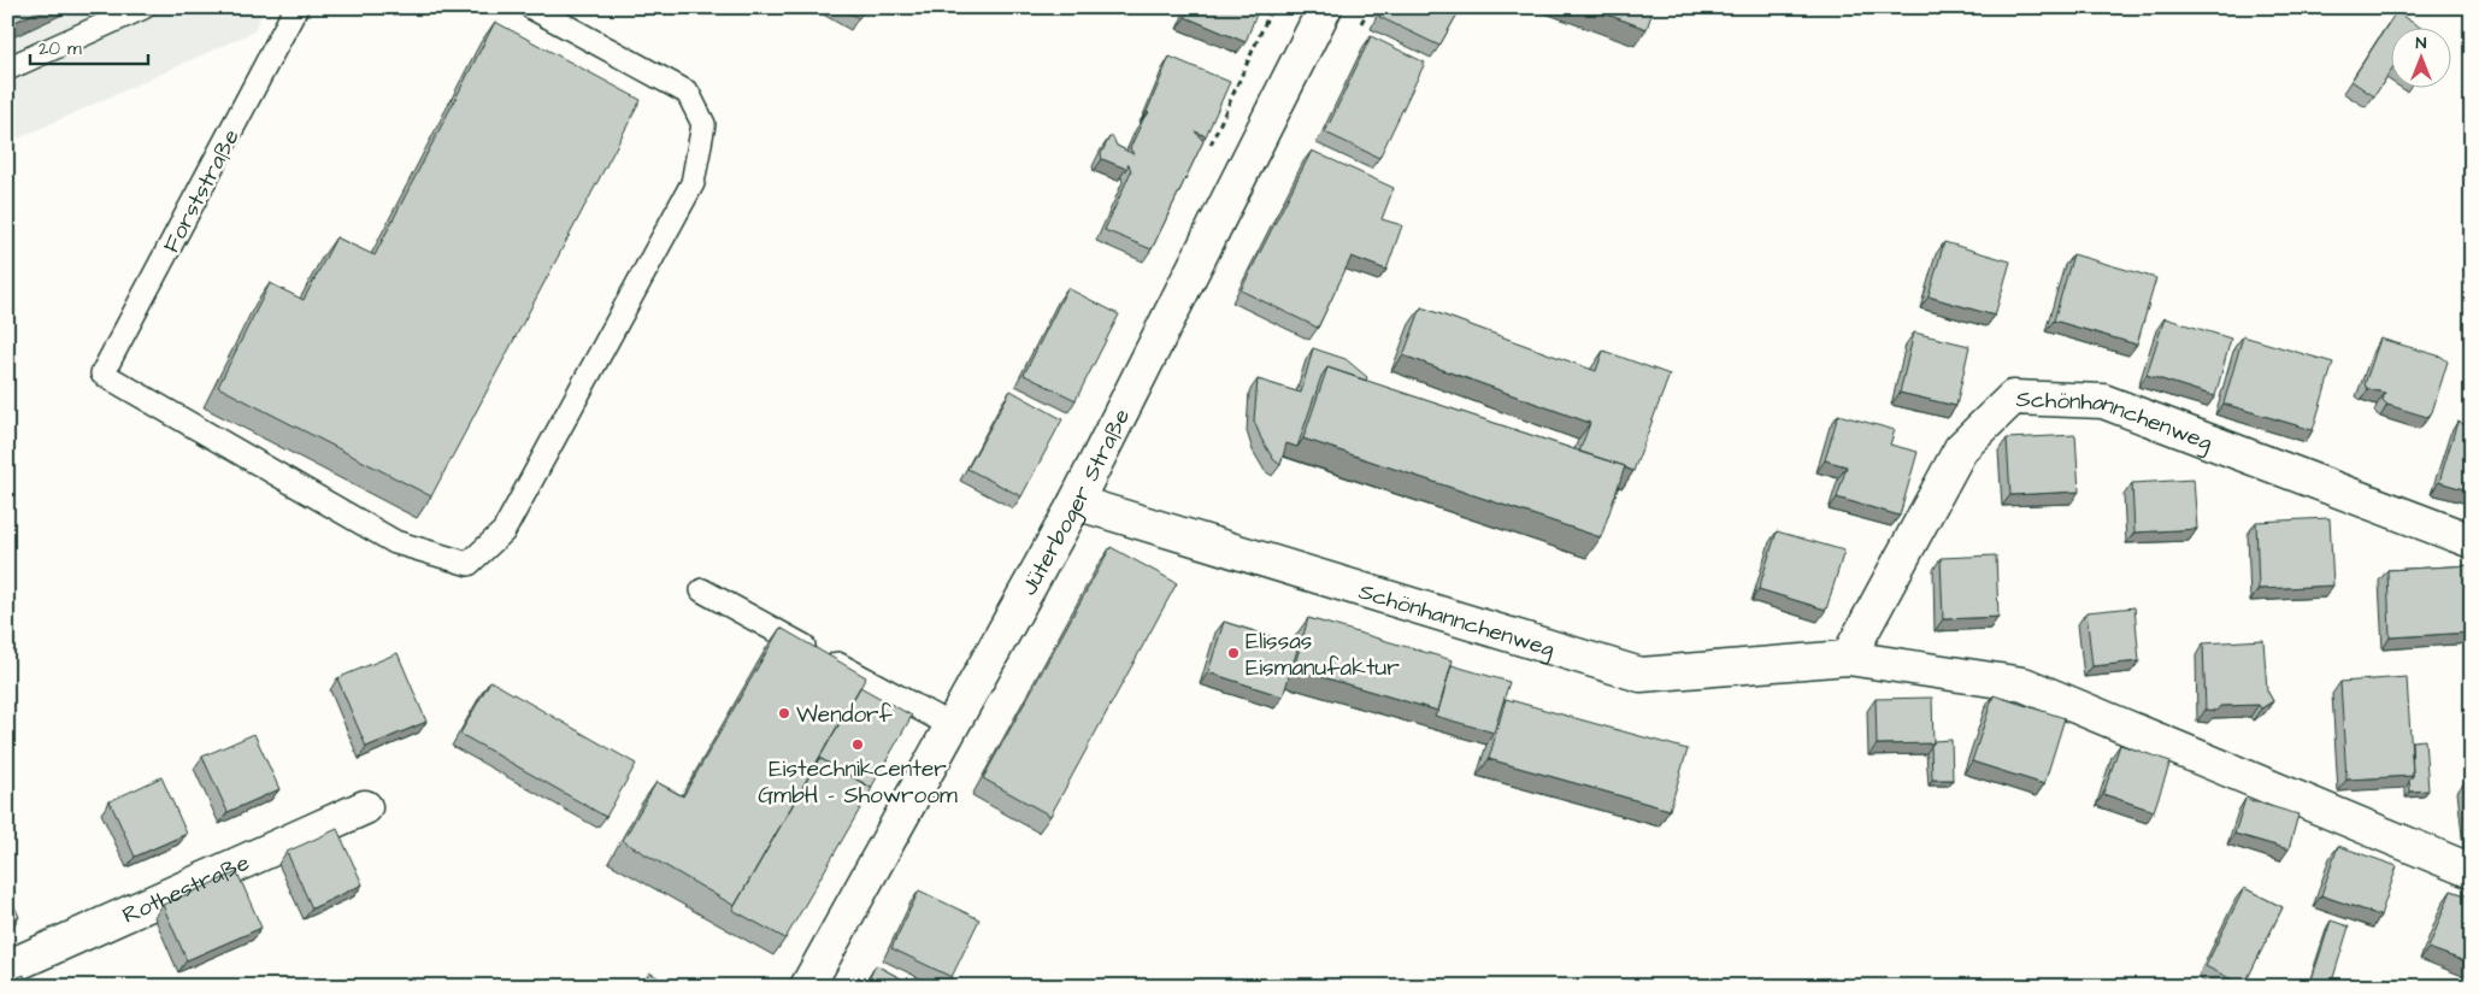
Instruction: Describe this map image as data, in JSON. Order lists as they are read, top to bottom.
{
  "streets": {
    "street": ["Schönhannchenweg", "Jüterboger Straße", "Rothestraße"],
    "lane": ["Forststraße"]
  },
  "crossings": [
    ["Schönhannchenweg", "Jüterboger Straße"]
  ],
  "places": ["Elissas Eismanufaktur", "Wendorf", "Eistechnikcenter GmbH - Showroom"],
  "scale_bar": "20 m",
  "north": "top"
}
